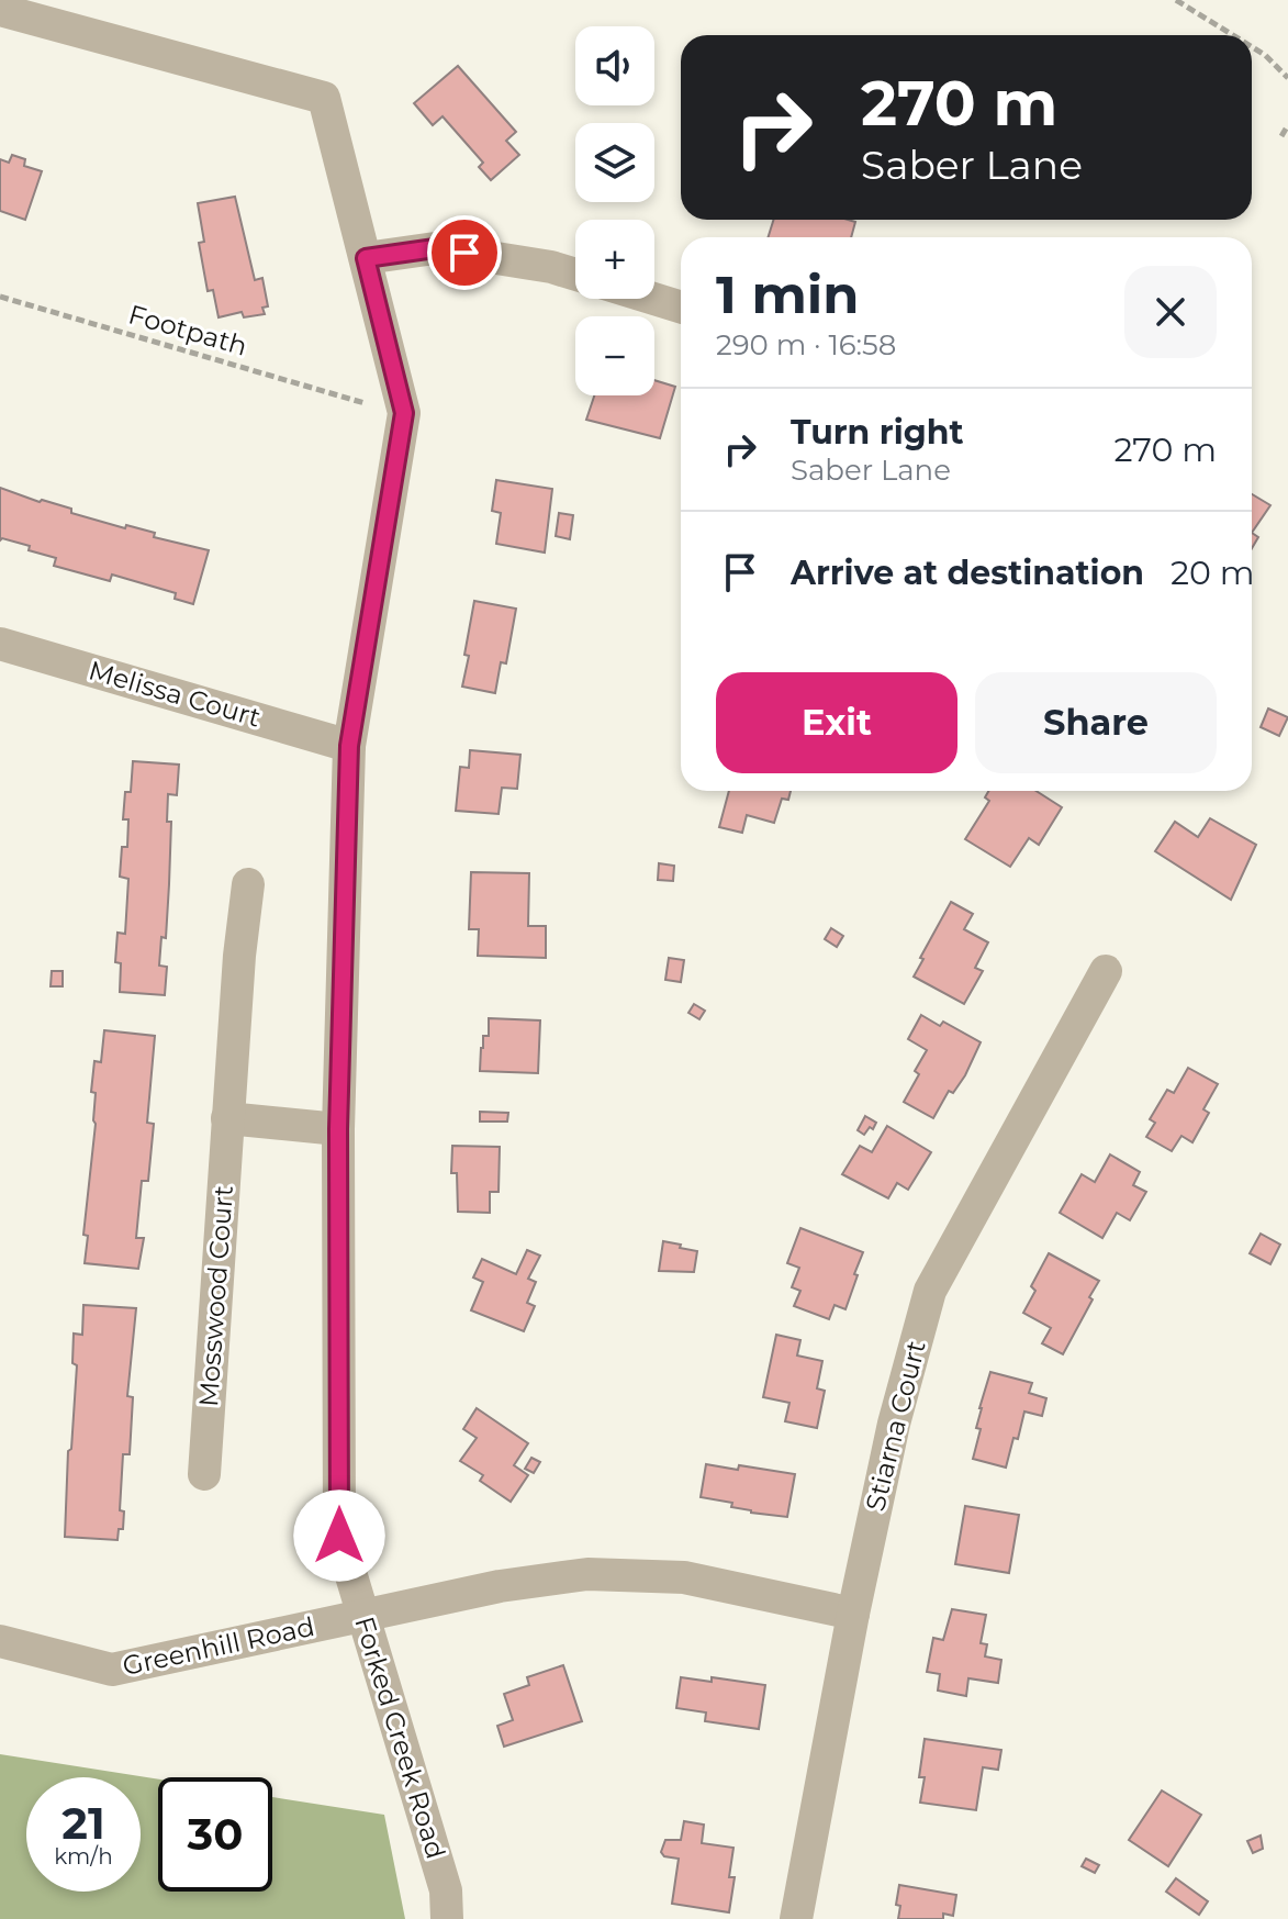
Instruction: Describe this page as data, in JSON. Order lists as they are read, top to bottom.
{
  "streets": {
    "street": [
      "Melissa Court",
      "Mosswood Court",
      "Stiarna Court",
      "Greenhill Road",
      "Forked Creek Road"
    ],
    "path": ["Footpath"]
  },
  "crossings": [
    ["Melissa Court", "Forked Creek Road"],
    ["Stiarna Court", "Greenhill Road"],
    ["Greenhill Road", "Forked Creek Road"]
  ],
  "page": {
    "map_buttons": ["+", "−"],
    "turn": ["270 m", "Saber Lane"],
    "heading": ["1 min", "290 m · 16:58"],
    "list": [
      {
        "name": "Turn right",
        "note": "Saber Lane",
        "value": "270 m"
      },
      {
        "name": "Arrive at destination",
        "value": "20 m"
      }
    ],
    "buttons": ["Exit", "Share"],
    "speed": "21 km/h",
    "limit": "30"
  }
}
